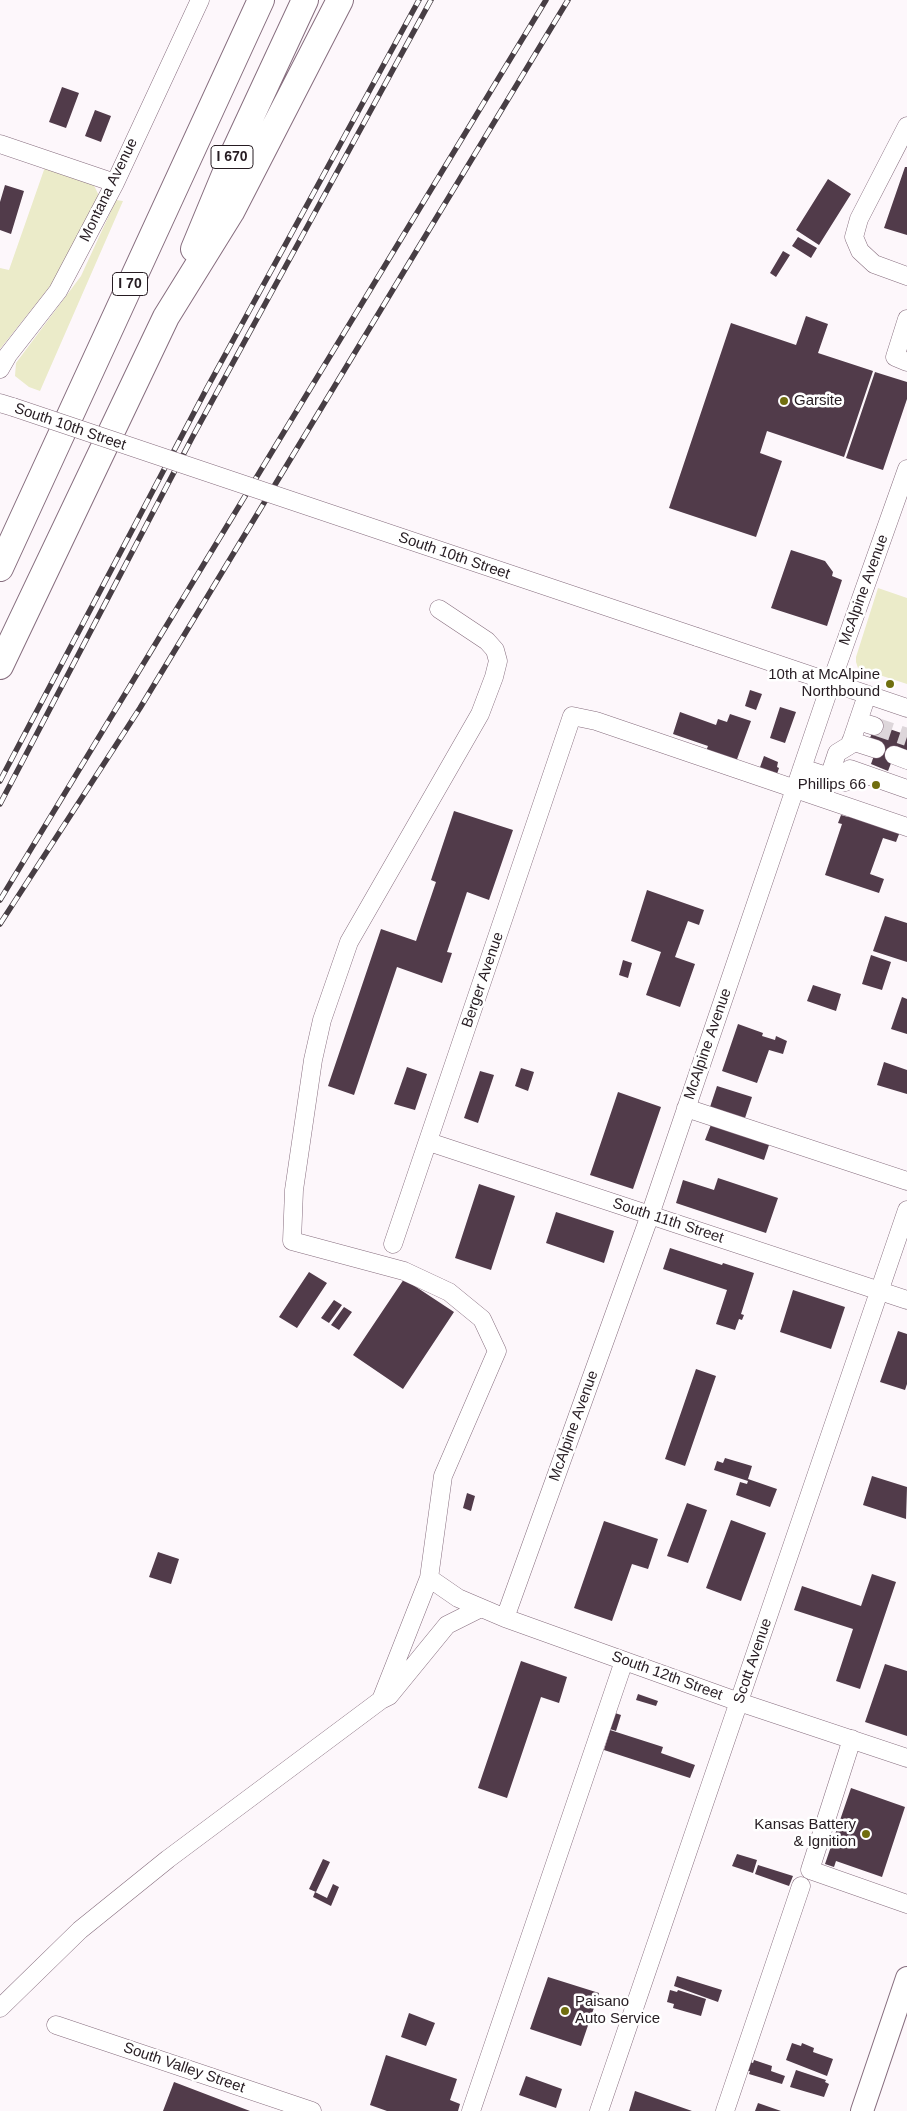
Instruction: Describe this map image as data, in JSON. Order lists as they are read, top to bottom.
{
  "streets": {
    "highway": ["I 670", "I 70"],
    "street": [
      "Montana Avenue",
      "South 10th Street",
      "McAlpine Avenue",
      "Berger Avenue",
      "South 11th Street",
      "Scott Avenue",
      "South 12th Street",
      "South Valley Street"
    ]
  },
  "crossings": [
    ["South 10th Street", "McAlpine Avenue"],
    ["McAlpine Avenue", "Berger Avenue"],
    ["McAlpine Avenue", "South 11th Street"],
    ["McAlpine Avenue", "South 12th Street"],
    ["Berger Avenue", "South 11th Street"],
    ["South 11th Street", "Scott Avenue"],
    ["Scott Avenue", "South 12th Street"]
  ],
  "places": [
    "Garsite",
    "10th at McAlpine Northbound",
    "Phillips 66",
    "Kansas Battery & Ignition",
    "Paisano Auto Service"
  ]
}
